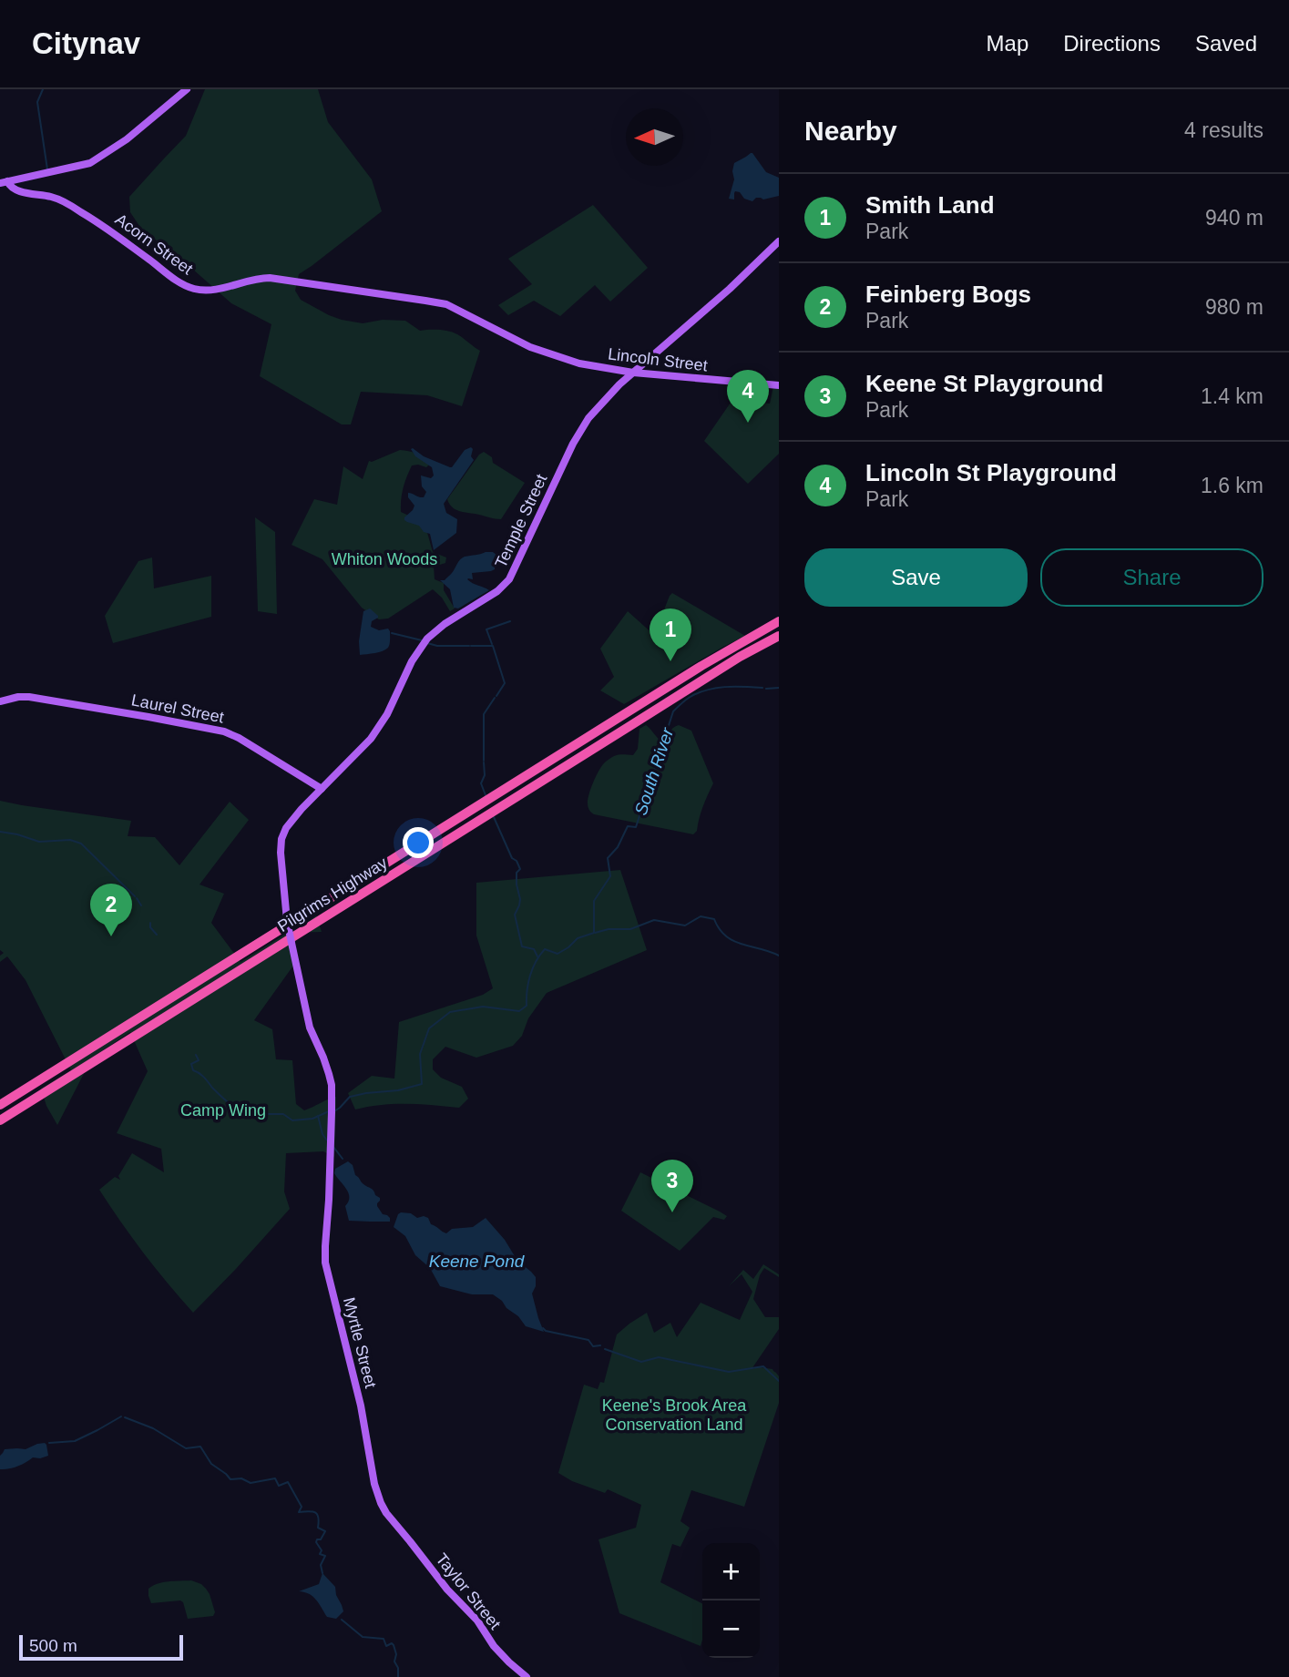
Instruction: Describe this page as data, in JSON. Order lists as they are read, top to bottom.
{
  "streets": {
    "highway": ["Pilgrims Highway"],
    "main road": [
      "Acorn Street",
      "Lincoln Street",
      "Temple Street",
      "Laurel Street",
      "Myrtle Street",
      "Taylor Street"
    ]
  },
  "crossings": [
    ["Acorn Street", "Lincoln Street"],
    ["Lincoln Street", "Temple Street"],
    ["Temple Street", "Laurel Street"],
    ["Temple Street", "Myrtle Street"],
    ["Myrtle Street", "Taylor Street"]
  ],
  "water": ["South River", "Keene Pond"],
  "parks": ["Whiton Woods", "Camp Wing", "Keene's Brook Area Conservation Land"],
  "scale_bar": "500 m",
  "north": "left",
  "page": {
    "header": "Citynav",
    "nav": ["Map", "Directions", "Saved"],
    "heading": ["Nearby", "4 results"],
    "list": [
      {
        "mark": "1",
        "name": "Smith Land",
        "note": "Park",
        "value": "940 m"
      },
      {
        "mark": "2",
        "name": "Feinberg Bogs",
        "note": "Park",
        "value": "980 m"
      },
      {
        "mark": "3",
        "name": "Keene St Playground",
        "note": "Park",
        "value": "1.4 km"
      },
      {
        "mark": "4",
        "name": "Lincoln St Playground",
        "note": "Park",
        "value": "1.6 km"
      }
    ],
    "pins": [
      "4",
      "1",
      "2",
      "3"
    ],
    "buttons": ["Save", "Share"],
    "map_buttons": ["+", "−"],
    "scale": "500 m"
  }
}
